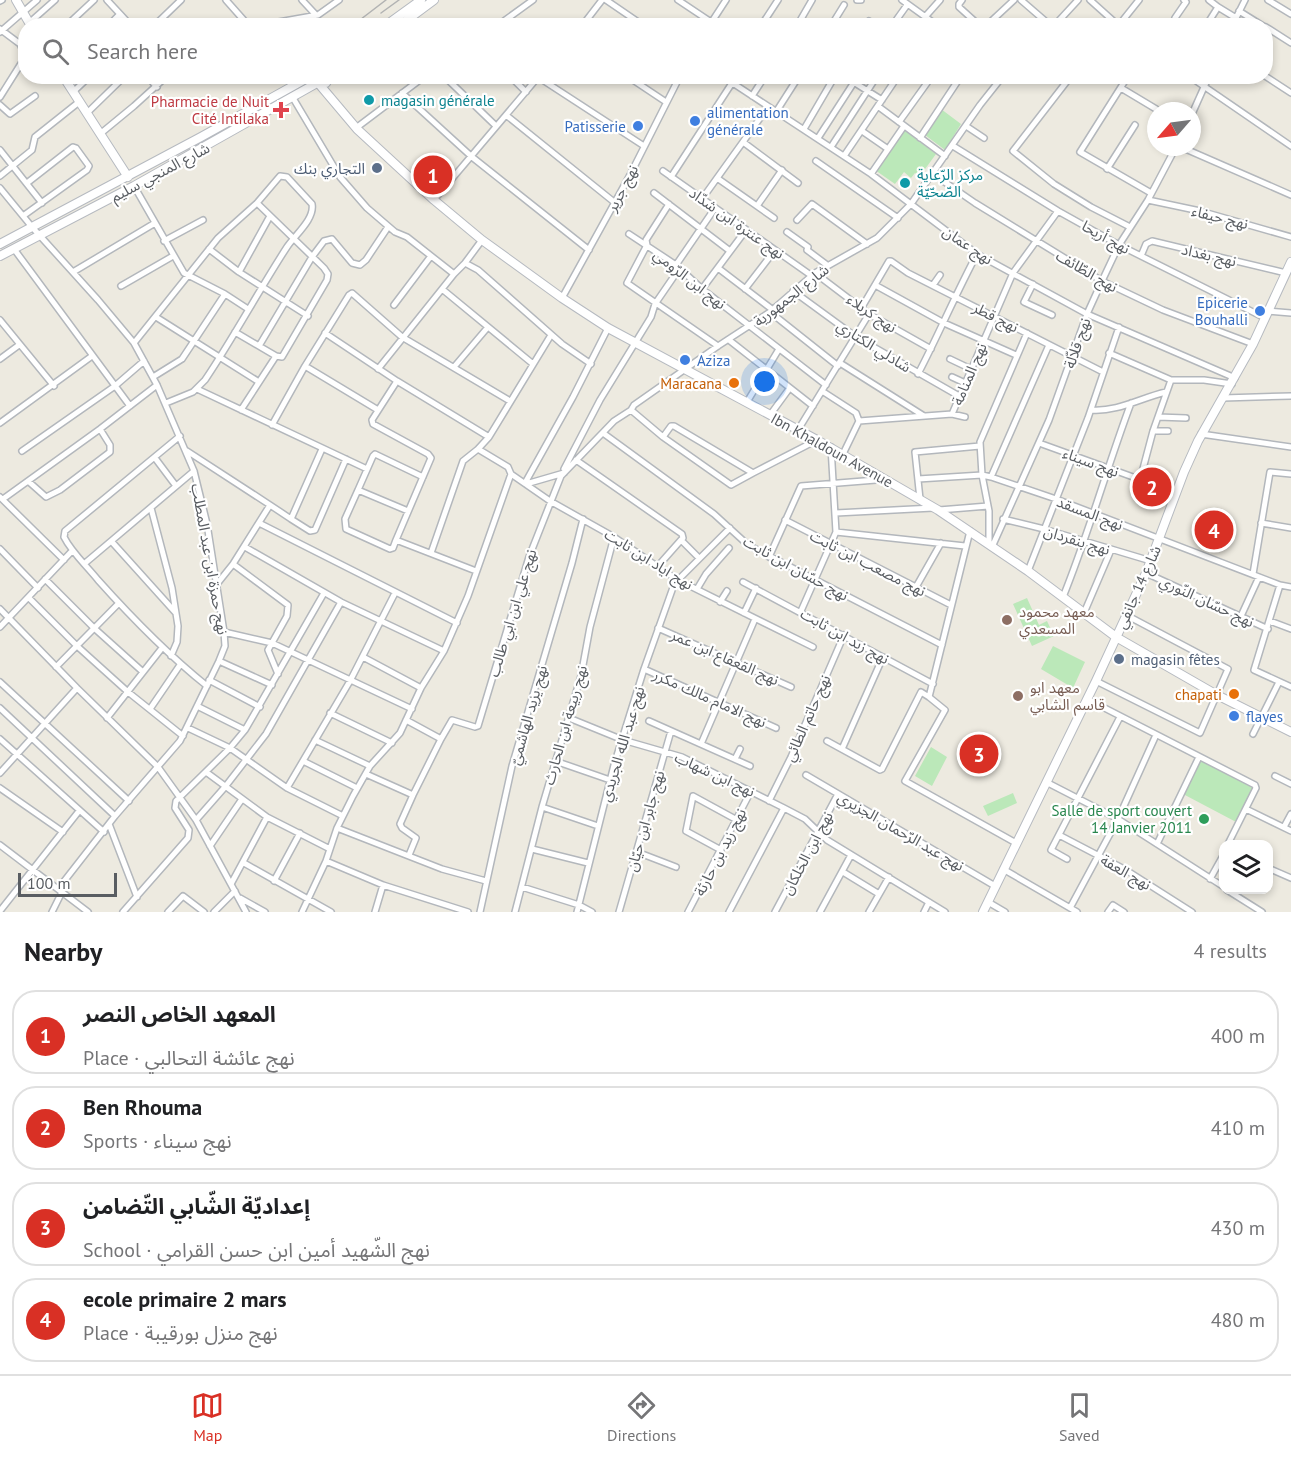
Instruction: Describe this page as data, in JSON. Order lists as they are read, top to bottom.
{
  "streets": {
    "street": [
      "شارع المنجي سليم",
      "نهج جرير",
      "نهج حيفاء",
      "نهج عنترة ابن شدّاد",
      "نهج أريحا",
      "نهج عمان",
      "نهج بغداد",
      "نهج الطّائف",
      "نهج ابن الرّومي",
      "شارع الجمهورية",
      "نهج كربلاء",
      "نهج قطر",
      "نهج قلاّلة",
      "شادلي الكتاري",
      "نهج المنامة",
      "Ibn Khaldoun Avenue",
      "نهج سيناء",
      "نهج المسقد",
      "نهج بنقردان",
      "نهج حمزة ابن عبد المطلب",
      "نهج اياد ابن ثابت",
      "نهج مصعب ابن ثابت",
      "نهج حسّان ابن ثابت",
      "شارع 14 جانفي",
      "نهج حسّان النّوري",
      "نهج علي ابن ابي طالب",
      "نهج زيد ابن ثابت",
      "نهج القعقاع ابن عمر",
      "نهج الامام مالك مكرر",
      "نهج يزيد الهاشميّ",
      "نهج حاتم الطائي",
      "نهج ربيعة ابن الحارث",
      "نهج عبد الله الجريدي",
      "نهج ابن شهاب",
      "نهج جابر ابن حيّان",
      "نهج عبد الرّحمان الجزيري",
      "نهج زيد بن حارثة",
      "نهج ابن الخلكان",
      "نهج العفة"
    ]
  },
  "crossings": [
    ["شارع المنجي سليم", "نهج حمزة ابن عبد المطلب"],
    ["نهج جرير", "Ibn Khaldoun Avenue"],
    ["نهج حيفاء", "نهج قلاّلة"],
    ["نهج عنترة ابن شدّاد", "شارع الجمهورية"],
    ["نهج عنترة ابن شدّاد", "نهج كربلاء"],
    ["نهج عنترة ابن شدّاد", "نهج علي ابن ابي طالب"],
    ["نهج أريحا", "نهج بغداد"],
    ["نهج أريحا", "شارع الجمهورية"],
    ["نهج أريحا", "نهج قلاّلة"],
    ["نهج أريحا", "نهج المنامة"],
    ["نهج أريحا", "شارع 14 جانفي"],
    ["نهج عمان", "شارع الجمهورية"],
    ["نهج عمان", "نهج قلاّلة"],
    ["نهج عمان", "نهج المنامة"],
    ["نهج عمان", "شارع 14 جانفي"],
    ["نهج بغداد", "شارع 14 جانفي"],
    ["نهج الطّائف", "شارع الجمهورية"],
    ["نهج الطّائف", "نهج قلاّلة"],
    ["نهج الطّائف", "نهج المنامة"],
    ["نهج الطّائف", "شارع 14 جانفي"],
    ["نهج ابن الرّومي", "شارع الجمهورية"],
    ["نهج ابن الرّومي", "نهج علي ابن ابي طالب"],
    ["شارع الجمهورية", "نهج كربلاء"],
    ["شارع الجمهورية", "شادلي الكتاري"],
    ["شارع الجمهورية", "Ibn Khaldoun Avenue"],
    ["شارع الجمهورية", "نهج حسّان ابن ثابت"],
    ["شارع الجمهورية", "نهج علي ابن ابي طالب"],
    ["نهج قطر", "نهج قلاّلة"],
    ["نهج قطر", "نهج المنامة"],
    ["نهج قلاّلة", "Ibn Khaldoun Avenue"],
    ["نهج قلاّلة", "نهج سيناء"],
    ["نهج قلاّلة", "نهج المسقد"],
    ["نهج قلاّلة", "نهج بنقردان"],
    ["شادلي الكتاري", "نهج المنامة"],
    ["Ibn Khaldoun Avenue", "شارع 14 جانفي"],
    ["Ibn Khaldoun Avenue", "نهج علي ابن ابي طالب"],
    ["نهج سيناء", "شارع 14 جانفي"],
    ["نهج المسقد", "شارع 14 جانفي"],
    ["نهج بنقردان", "شارع 14 جانفي"],
    ["نهج اياد ابن ثابت", "نهج علي ابن ابي طالب"],
    ["نهج اياد ابن ثابت", "نهج يزيد الهاشميّ"],
    ["نهج اياد ابن ثابت", "نهج ربيعة ابن الحارث"],
    ["نهج اياد ابن ثابت", "نهج عبد الله الجريدي"],
    ["شارع 14 جانفي", "نهج حسّان النّوري"],
    ["شارع 14 جانفي", "نهج عبد الرّحمان الجزيري"],
    ["نهج زيد ابن ثابت", "نهج حاتم الطائي"],
    ["نهج القعقاع ابن عمر", "نهج عبد الله الجريدي"],
    ["نهج الامام مالك مكرر", "نهج عبد الله الجريدي"],
    ["نهج حاتم الطائي", "نهج ابن شهاب"],
    ["نهج ربيعة ابن الحارث", "نهج ابن شهاب"],
    ["نهج عبد الله الجريدي", "نهج ابن شهاب"],
    ["نهج ابن شهاب", "نهج جابر ابن حيّان"],
    ["نهج ابن شهاب", "نهج زيد بن حارثة"],
    ["نهج ابن شهاب", "نهج ابن الخلكان"],
    ["نهج عبد الرّحمان الجزيري", "نهج ابن الخلكان"]
  ],
  "places": {
    "other": [
      "magasin générale",
      "alimentation générale",
      "Patisserie",
      "التجاري بنك",
      "مركز الرّعاية الصّحّيّة",
      "Epicerie Bouhalli",
      "Aziza",
      "Maracana",
      "معهد محمود المسعدي",
      "magasin fêtes",
      "chapati",
      "معهد ابو قاسم الشابي",
      "flayes",
      "Salle de sport couvert 14 Janvier 2011"
    ],
    "health": ["Pharmacie de Nuit Cité Intilaka"]
  },
  "scale_bar": "100 m",
  "north": "bottom left",
  "page": {
    "search": "Search here",
    "pins": [
      "1",
      "2",
      "4",
      "3"
    ],
    "scale": "100 m",
    "heading": ["Nearby", "4 results"],
    "list": [
      {
        "mark": "1",
        "name": "المعهد الخاص النصر",
        "note": "Place · نهج عائشة التحالبي",
        "value": "400 m"
      },
      {
        "mark": "2",
        "name": "Ben Rhouma",
        "note": "Sports · نهج سيناء",
        "value": "410 m"
      },
      {
        "mark": "3",
        "name": "إعداديّة الشّابي التّضامن",
        "note": "School · نهج الشّهيد أمين ابن حسن القرامي",
        "value": "430 m"
      },
      {
        "mark": "4",
        "name": "ecole primaire 2 mars",
        "note": "Place · نهج منزل بورقيبة",
        "value": "480 m"
      }
    ],
    "nav": ["Map", "Directions", "Saved"]
  }
}
